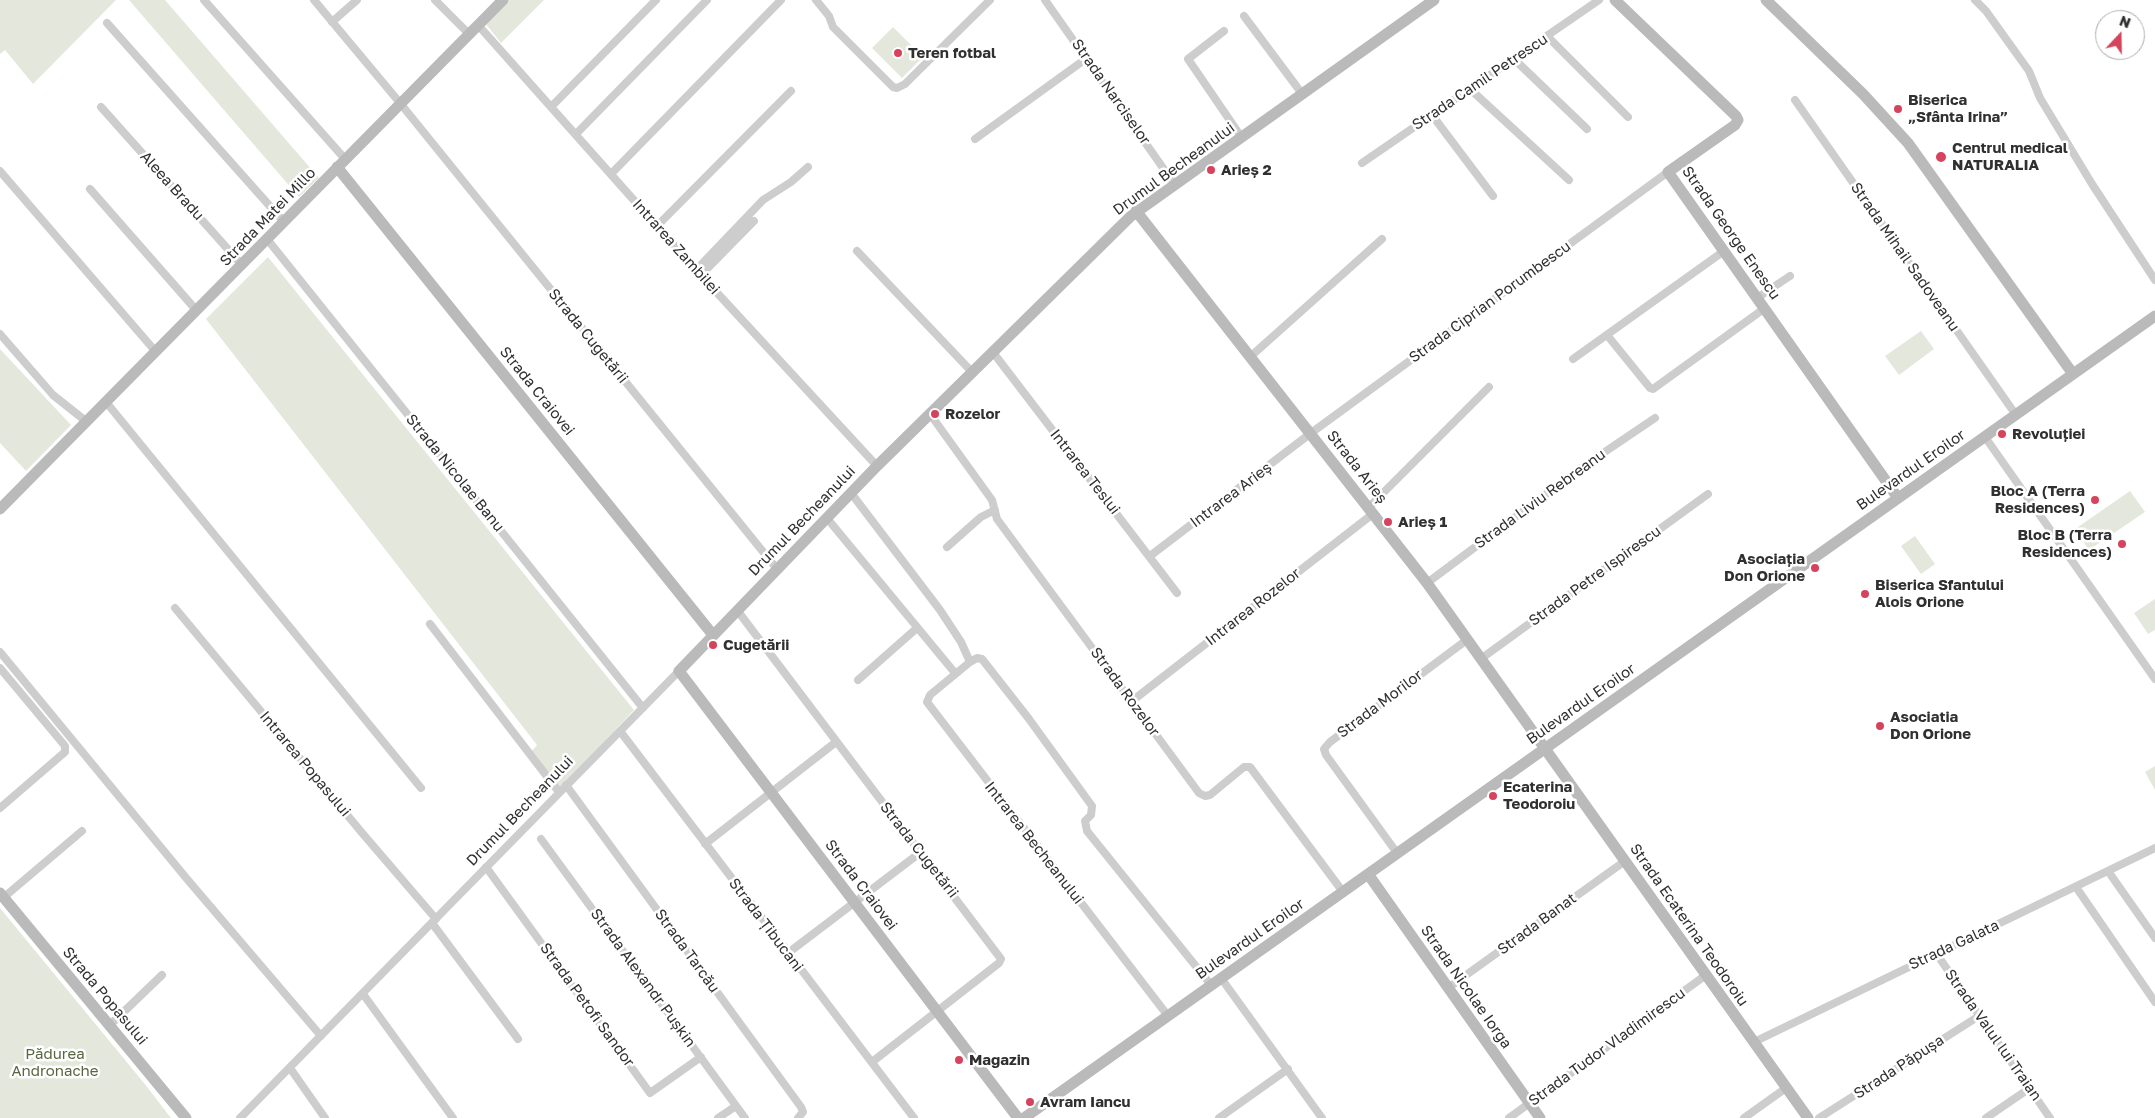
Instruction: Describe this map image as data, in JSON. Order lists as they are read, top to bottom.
{
  "streets": {
    "street": [
      "Strada Camil Petrescu",
      "Strada Narciselor",
      "Drumul Becheanului",
      "Aleea Bradu",
      "Strada Matei Millo",
      "Strada George Enescu",
      "Intrarea Zambilei",
      "Strada Mihail Sadoveanu",
      "Strada Ciprian Porumbescu",
      "Strada Cugetării",
      "Strada Craiovei",
      "Strada Arieș",
      "Bulevardul Eroilor",
      "Intrarea Teslui",
      "Strada Nicolae Banu",
      "Intrarea Arieș",
      "Strada Liviu Rebreanu",
      "Strada Petre Ispirescu",
      "Intrarea Rozelor",
      "Strada Rozelor",
      "Strada Morilor",
      "Intrarea Popasului",
      "Intrarea Becheanului",
      "Strada Banat",
      "Strada Țibucani",
      "Strada Ecaterina Teodoroiu",
      "Strada Galata",
      "Strada Tarcău",
      "Strada Alexandr Pușkin",
      "Strada Nicolae Iorga",
      "Strada Popasului",
      "Strada Petofi Sandor",
      "Strada Valul lui Traian",
      "Strada Tudor Vladimirescu",
      "Strada Păpușa"
    ]
  },
  "crossings": [
    ["Strada Narciselor", "Drumul Becheanului"],
    ["Drumul Becheanului", "Intrarea Zambilei"],
    ["Drumul Becheanului", "Strada Cugetării"],
    ["Drumul Becheanului", "Strada Craiovei"],
    ["Drumul Becheanului", "Strada Arieș"],
    ["Drumul Becheanului", "Intrarea Teslui"],
    ["Drumul Becheanului", "Strada Nicolae Banu"],
    ["Drumul Becheanului", "Strada Rozelor"],
    ["Drumul Becheanului", "Intrarea Popasului"],
    ["Drumul Becheanului", "Strada Țibucani"],
    ["Drumul Becheanului", "Strada Tarcău"],
    ["Drumul Becheanului", "Strada Petofi Sandor"],
    ["Aleea Bradu", "Strada Matei Millo"],
    ["Strada Matei Millo", "Intrarea Zambilei"],
    ["Strada Matei Millo", "Strada Cugetării"],
    ["Strada Matei Millo", "Strada Craiovei"],
    ["Strada Matei Millo", "Strada Nicolae Banu"],
    ["Strada George Enescu", "Strada Ciprian Porumbescu"],
    ["Strada George Enescu", "Bulevardul Eroilor"],
    ["Strada Mihail Sadoveanu", "Bulevardul Eroilor"],
    ["Strada Ciprian Porumbescu", "Strada Arieș"],
    ["Strada Ciprian Porumbescu", "Intrarea Arieș"],
    ["Strada Cugetării", "Strada Craiovei"],
    ["Strada Cugetării", "Strada Țibucani"],
    ["Strada Arieș", "Bulevardul Eroilor"],
    ["Strada Arieș", "Intrarea Arieș"],
    ["Strada Arieș", "Strada Liviu Rebreanu"],
    ["Strada Arieș", "Strada Petre Ispirescu"],
    ["Strada Arieș", "Intrarea Rozelor"],
    ["Strada Arieș", "Strada Morilor"],
    ["Strada Arieș", "Strada Ecaterina Teodoroiu"],
    ["Bulevardul Eroilor", "Strada Rozelor"],
    ["Bulevardul Eroilor", "Strada Morilor"],
    ["Bulevardul Eroilor", "Intrarea Becheanului"],
    ["Bulevardul Eroilor", "Strada Ecaterina Teodoroiu"],
    ["Bulevardul Eroilor", "Strada Nicolae Iorga"],
    ["Intrarea Teslui", "Intrarea Arieș"],
    ["Intrarea Rozelor", "Strada Rozelor"],
    ["Strada Banat", "Strada Ecaterina Teodoroiu"],
    ["Strada Banat", "Strada Nicolae Iorga"],
    ["Strada Ecaterina Teodoroiu", "Strada Galata"],
    ["Strada Ecaterina Teodoroiu", "Strada Tudor Vladimirescu"],
    ["Strada Galata", "Strada Valul lui Traian"],
    ["Strada Alexandr Pușkin", "Strada Petofi Sandor"],
    ["Strada Nicolae Iorga", "Strada Tudor Vladimirescu"],
    ["Strada Valul lui Traian", "Strada Păpușa"]
  ],
  "parks": ["Pădurea Andronache"],
  "places": [
    "Teren fotbal",
    "Biserica „Sfânta Irina”",
    "Centrul medical NATURALIA",
    "Arieș 2",
    "Rozelor",
    "Revoluției",
    "Bloc A (Terra Residences)",
    "Arieș 1",
    "Bloc B (Terra Residences)",
    "Asociația Don Orione",
    "Biserica Sfantului Alois Orione",
    "Cugetării",
    "Asociatia Don Orione",
    "Ecaterina Teodoroiu",
    "Magazin",
    "Avram Iancu"
  ],
  "north": "top"
}
